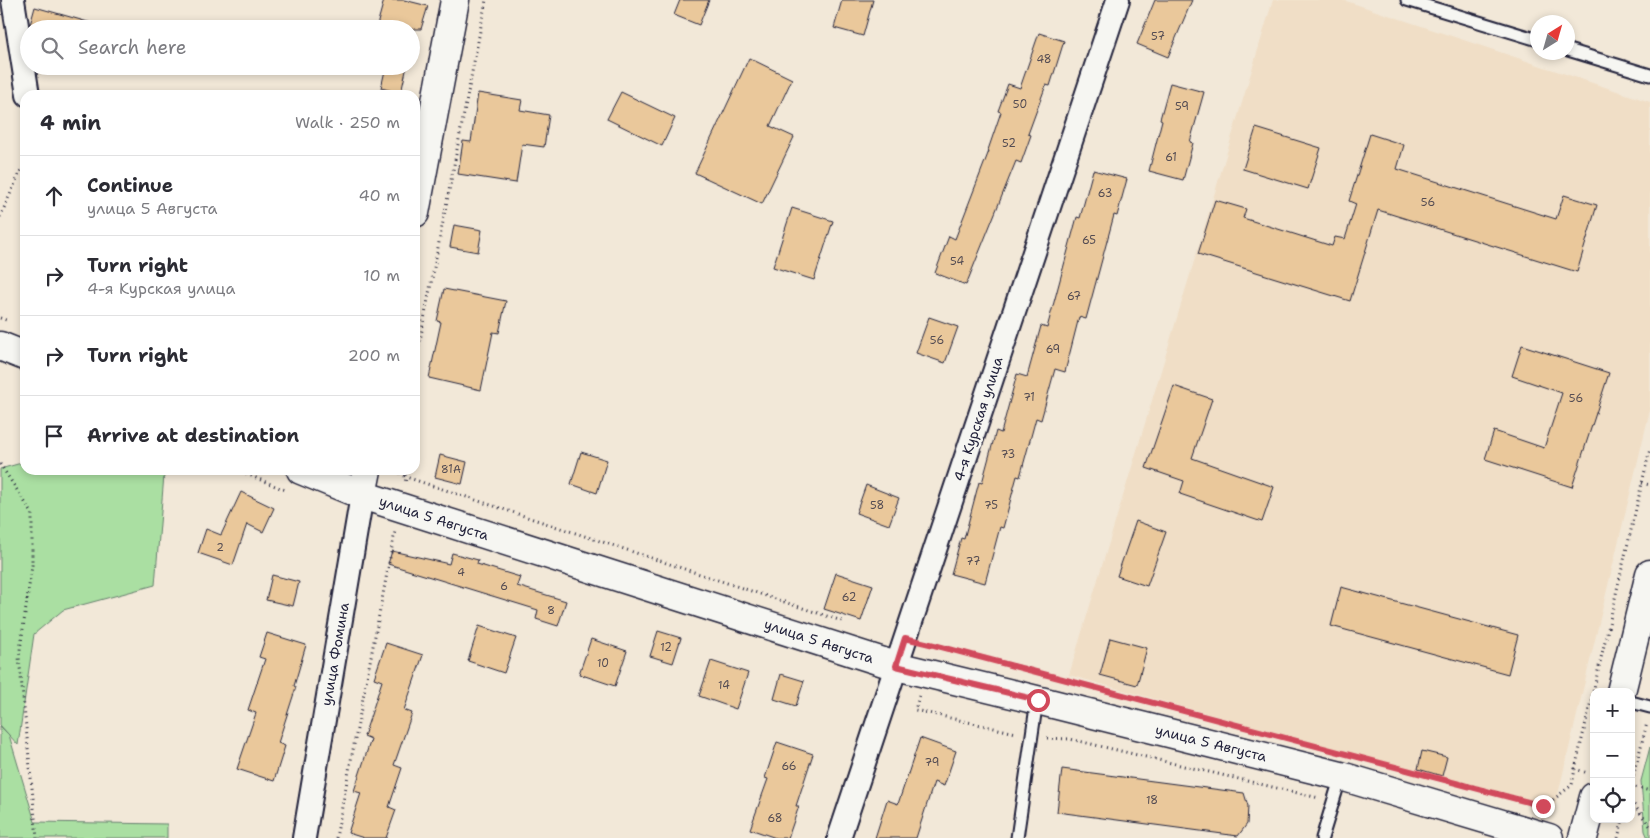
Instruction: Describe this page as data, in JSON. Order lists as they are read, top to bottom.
{
  "streets": {
    "main road": ["улица 5 Августа"],
    "street": ["4-я Курская улица", "улица Фомина"]
  },
  "crossings": [
    ["4-я Курская улица", "улица 5 Августа"],
    ["улица 5 Августа", "улица Фомина"]
  ],
  "house_numbers": [
    "57",
    "48",
    "50",
    "59",
    "52",
    "61",
    "63",
    "56",
    "65",
    "54",
    "67",
    "56",
    "69",
    "71",
    "56",
    "73",
    "81А",
    "58",
    "75",
    "2",
    "77",
    "4",
    "6",
    "62",
    "8",
    "12",
    "10",
    "14",
    "79",
    "66",
    "18",
    "68"
  ],
  "north": "top right",
  "page": {
    "search": "Search here",
    "heading": ["4 min", "Walk · 250 m"],
    "list": [
      ["Continue", "улица 5 Августа", "40 m"],
      ["Turn right", "4-я Курская улица", "10 m"],
      ["Turn right", "200 m"],
      "Arrive at destination"
    ],
    "map_buttons": ["+", "−"]
  }
}
